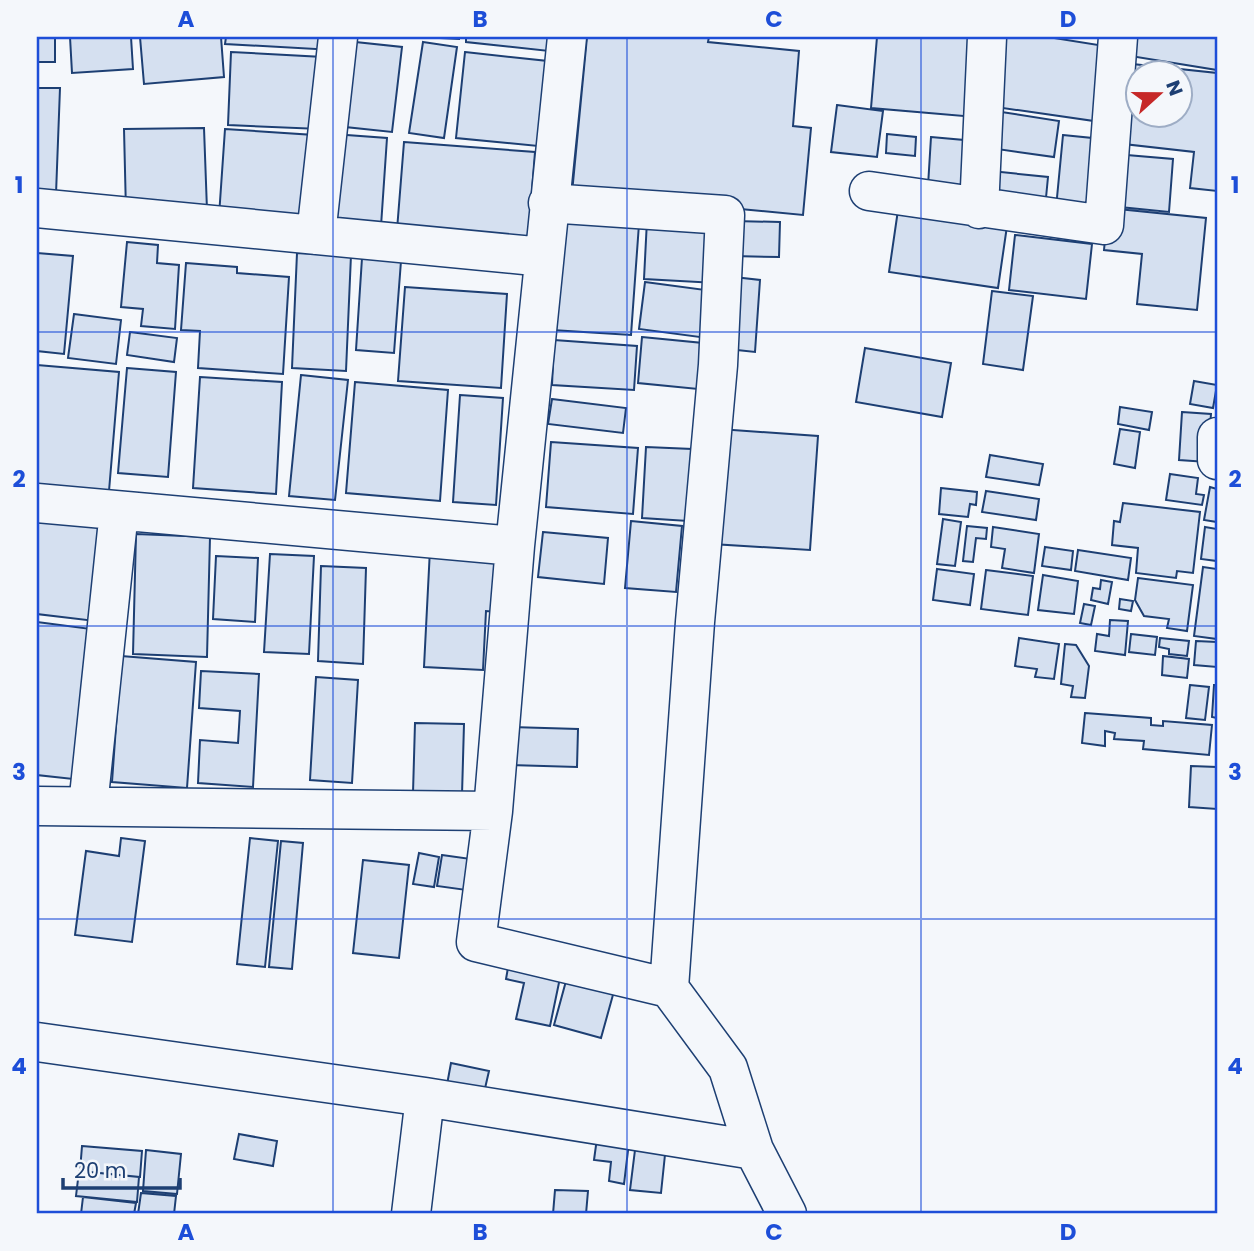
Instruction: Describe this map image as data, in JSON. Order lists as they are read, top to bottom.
{
  "scale_bar": "20 m",
  "north": "right",
  "grid": {
    "columns": [
      "A",
      "B",
      "C",
      "D"
    ],
    "rows": [
      "1",
      "2",
      "3",
      "4"
    ]
  }
}
